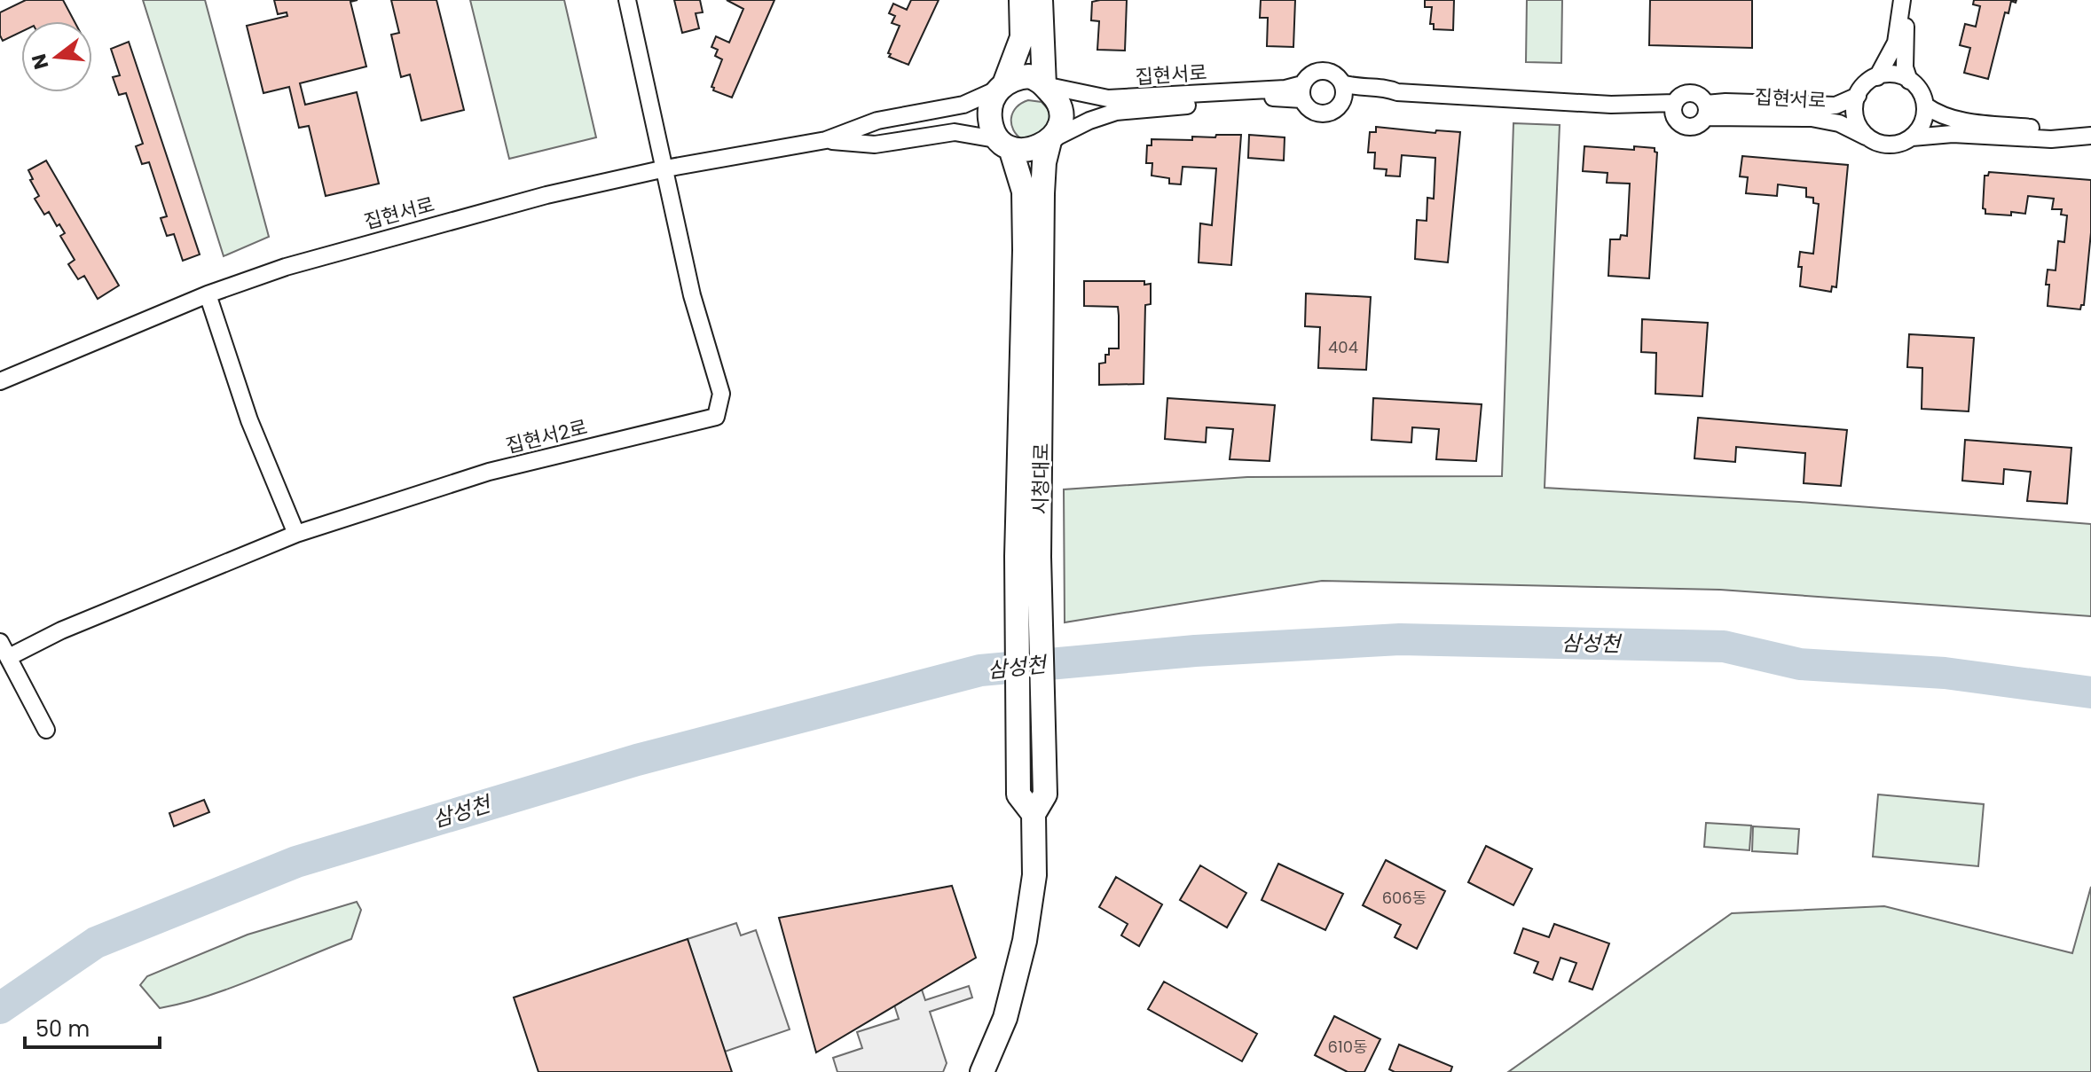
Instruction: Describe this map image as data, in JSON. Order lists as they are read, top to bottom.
{
  "streets": {
    "street": ["집현서로", "집현서2로", "시청대로"]
  },
  "crossings": [
    ["집현서로", "집현서2로"],
    ["집현서로", "시청대로"]
  ],
  "water": ["삼성천"],
  "house_numbers": ["404", "606동", "610동"],
  "scale_bar": "50 m",
  "north": "left"
}
